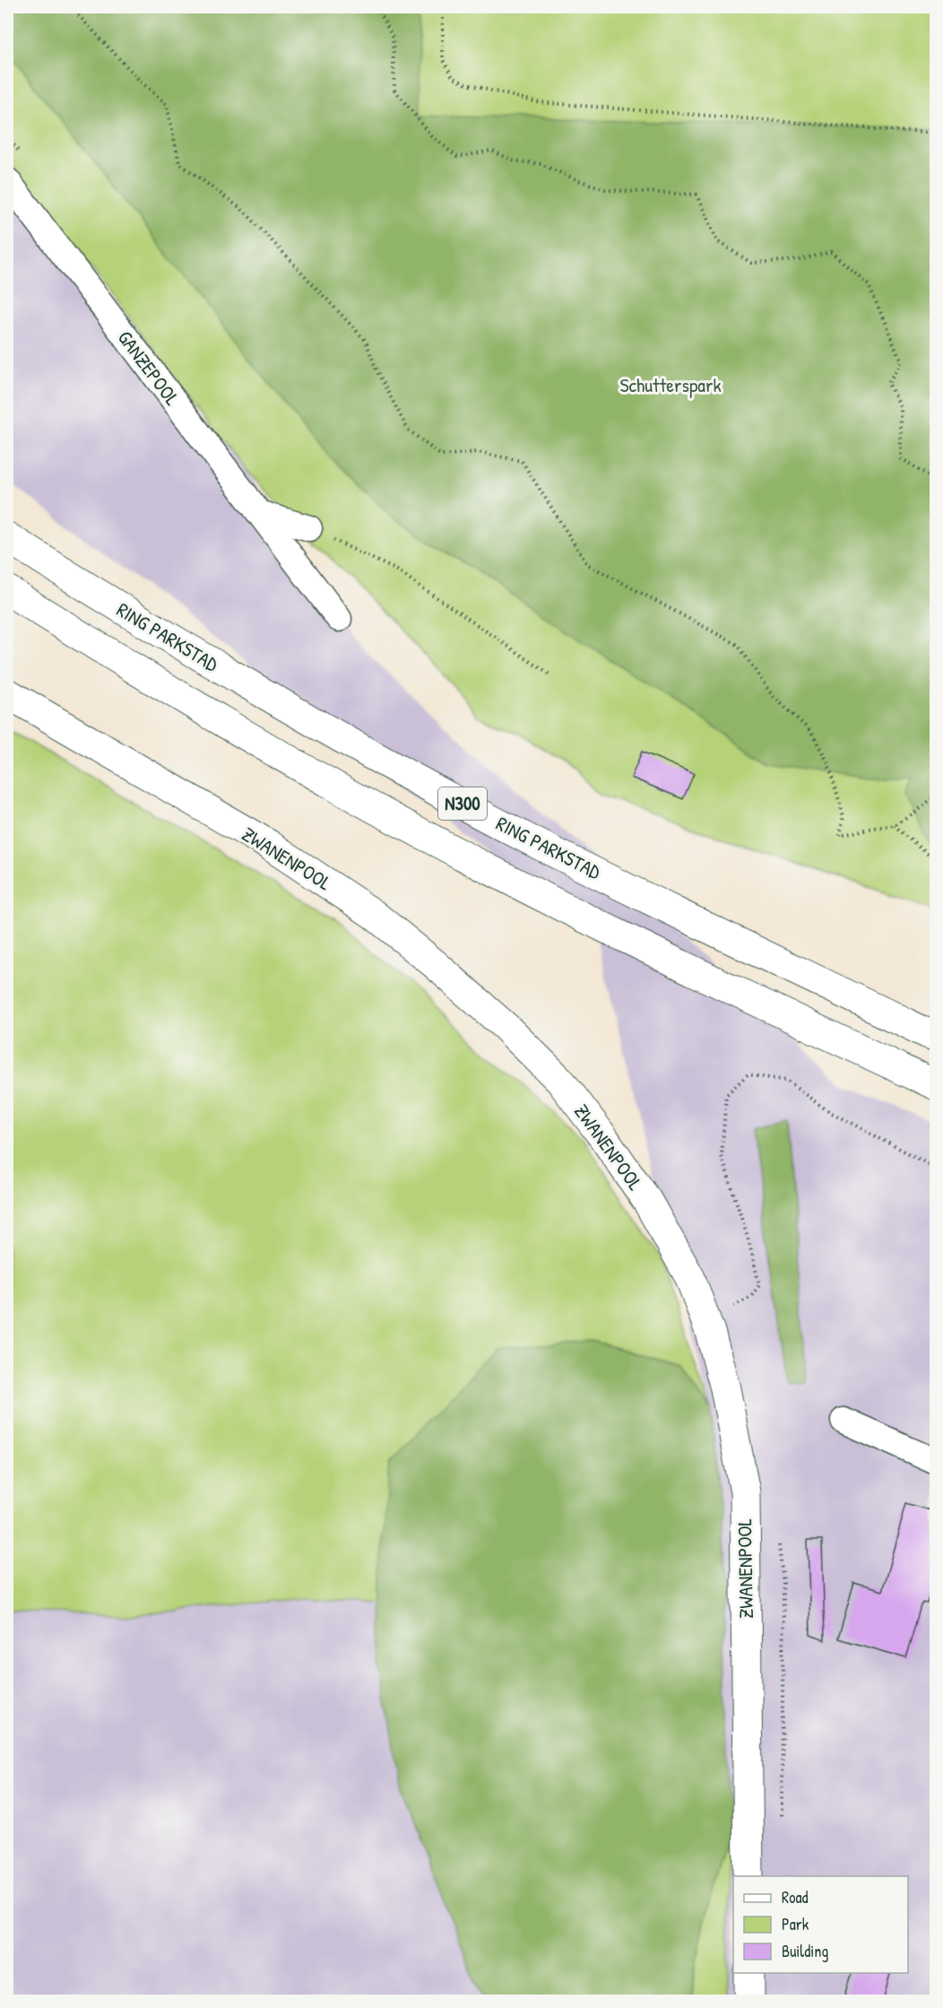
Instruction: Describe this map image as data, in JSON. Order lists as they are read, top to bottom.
{
  "streets": {
    "main road": ["RING PARKSTAD", "N300", "ZWANENPOOL"],
    "street": ["GANZEPOOL"]
  },
  "parks": ["Schutterspark"],
  "legend": ["Road", "Park", "Building"]
}
